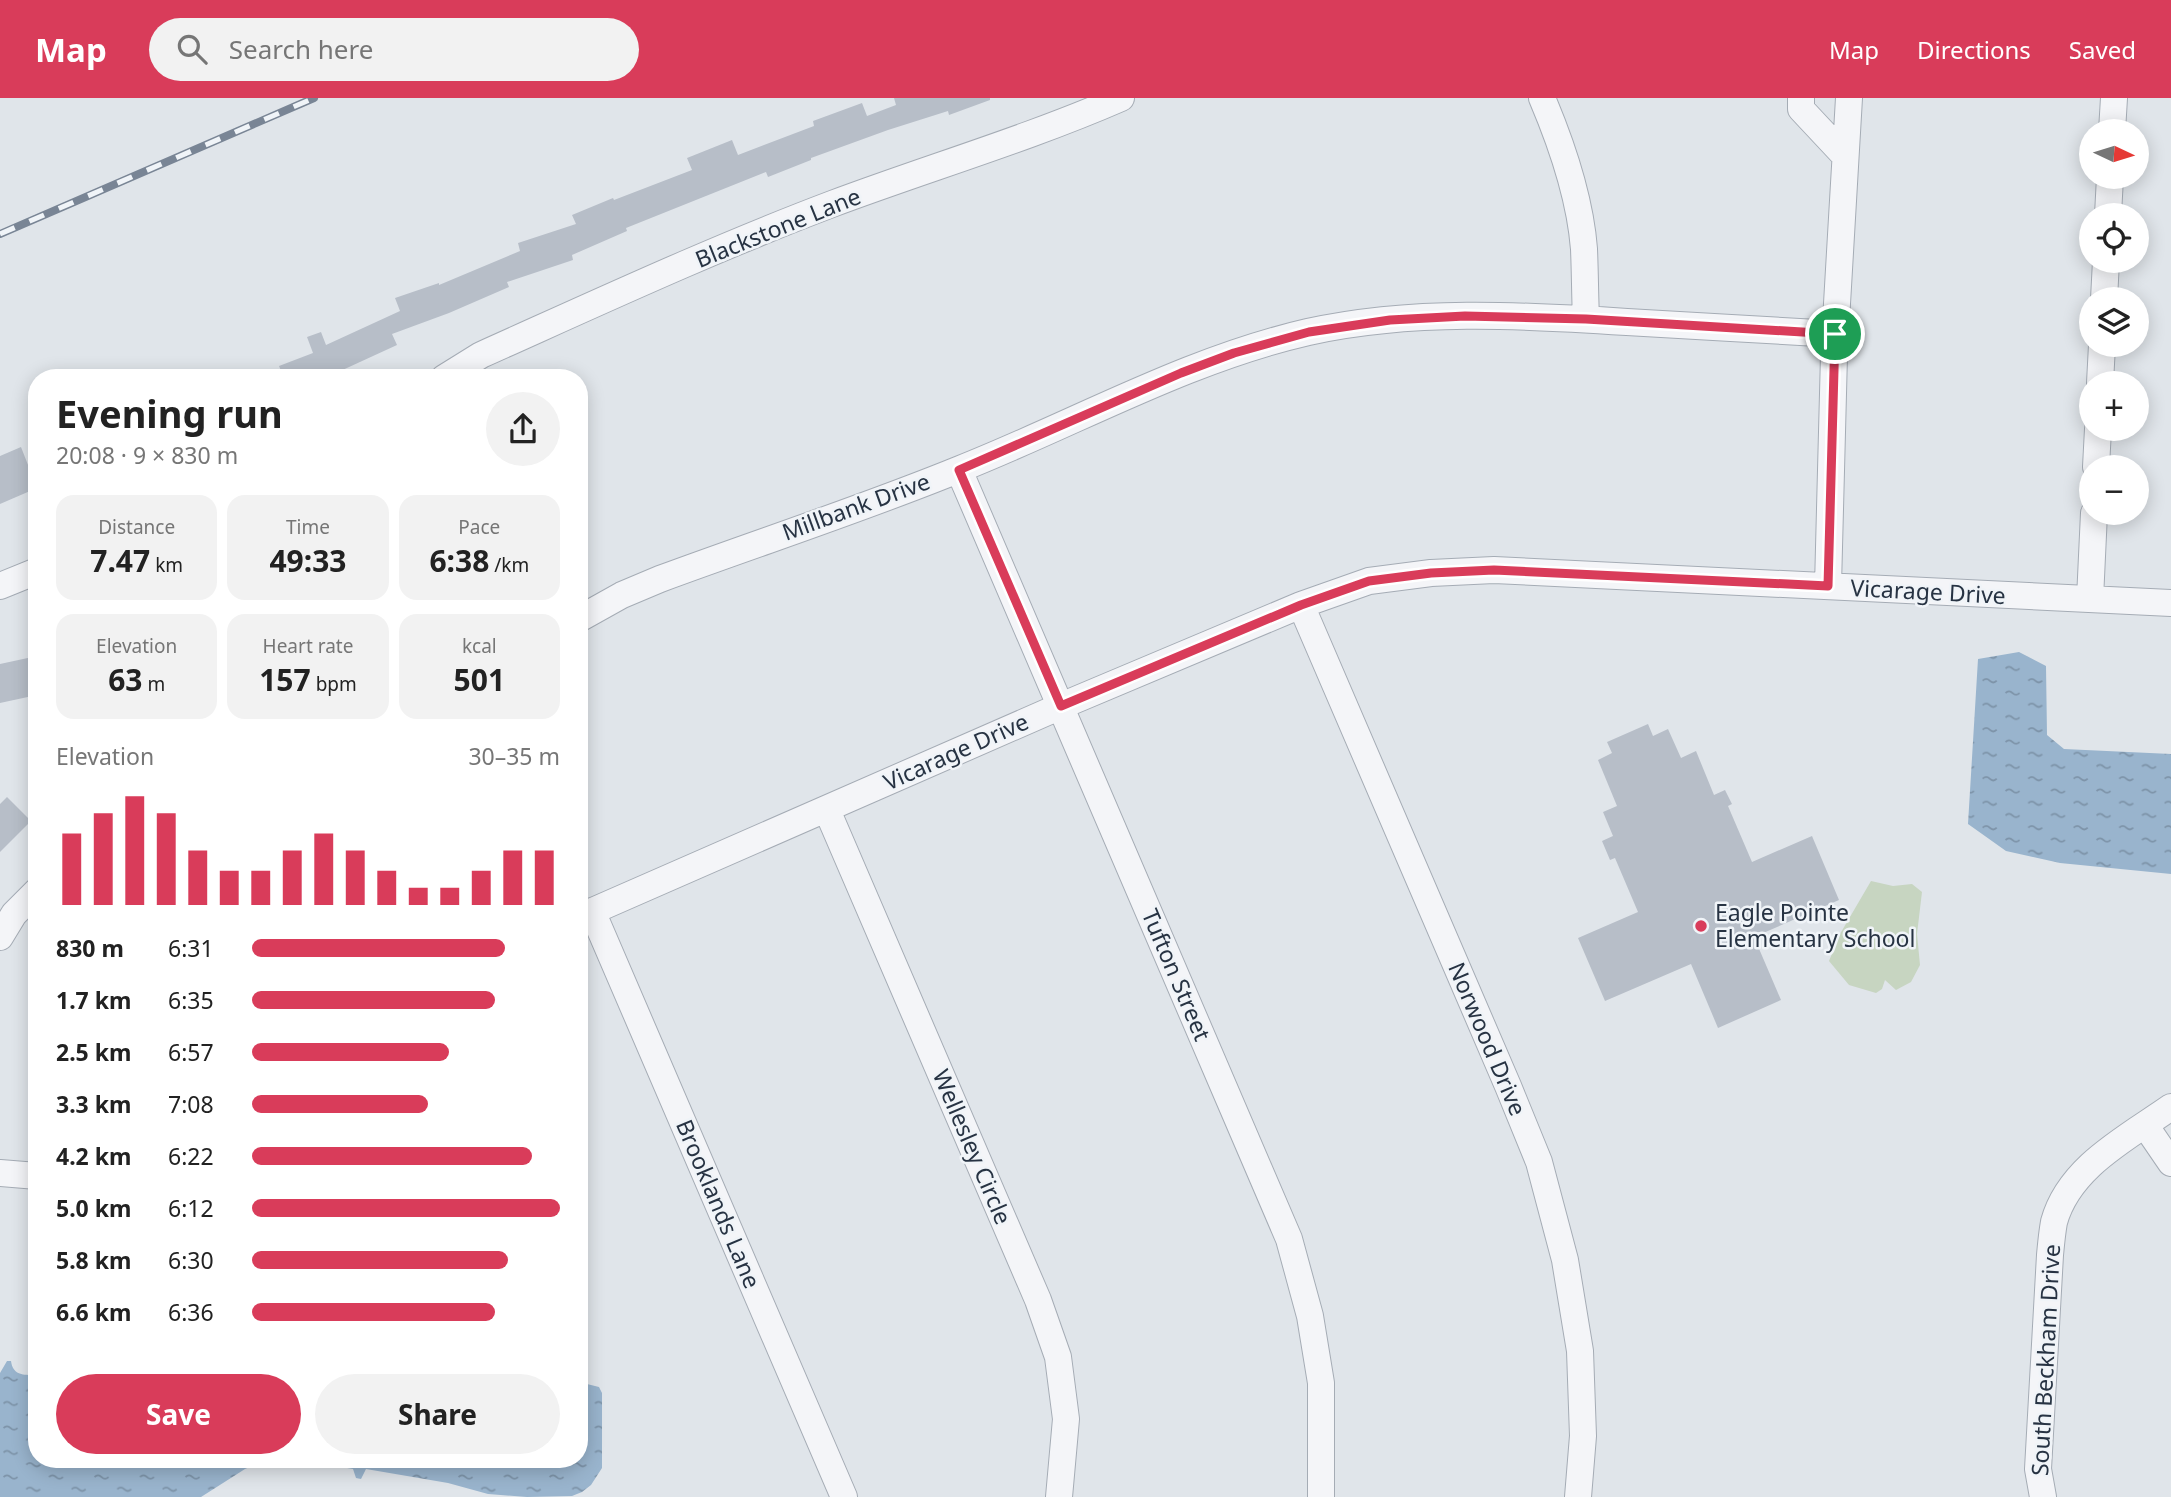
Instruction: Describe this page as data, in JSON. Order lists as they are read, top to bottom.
{
  "streets": {
    "street": [
      "Blackstone Lane",
      "Millbank Drive",
      "Vicarage Drive",
      "Tufton Street",
      "Norwood Drive",
      "Wellesley Circle",
      "Brooklands Lane",
      "South Beckham Drive"
    ]
  },
  "crossings": [
    ["Millbank Drive", "Tufton Street"],
    ["Vicarage Drive", "Tufton Street"],
    ["Vicarage Drive", "Norwood Drive"],
    ["Vicarage Drive", "Wellesley Circle"]
  ],
  "places": ["Eagle Pointe Elementary School"],
  "north": "right",
  "page": {
    "header": "Map",
    "search": "Search here",
    "nav": ["Map", "Directions", "Saved"],
    "map_buttons": ["+", "−"],
    "heading": ["Evening run", "20:08 · 9 × 830 m"],
    "stats": [
      ["Distance", "7.47 km"],
      ["Time", "49:33"],
      ["Pace", "6:38 /km"],
      ["Elevation", "63 m"],
      ["Heart rate", "157 bpm"],
      ["kcal", "501"]
    ],
    "chart": ["Elevation", "30–35 m"],
    "list": [
      {
        "name": "830 m",
        "note": "6:31"
      },
      {
        "name": "1.7 km",
        "note": "6:35"
      },
      {
        "name": "2.5 km",
        "note": "6:57"
      },
      {
        "name": "3.3 km",
        "note": "7:08"
      },
      {
        "name": "4.2 km",
        "note": "6:22"
      },
      {
        "name": "5.0 km",
        "note": "6:12"
      },
      {
        "name": "5.8 km",
        "note": "6:30"
      },
      {
        "name": "6.6 km",
        "note": "6:36"
      }
    ],
    "buttons": ["Save", "Share"]
  }
}
